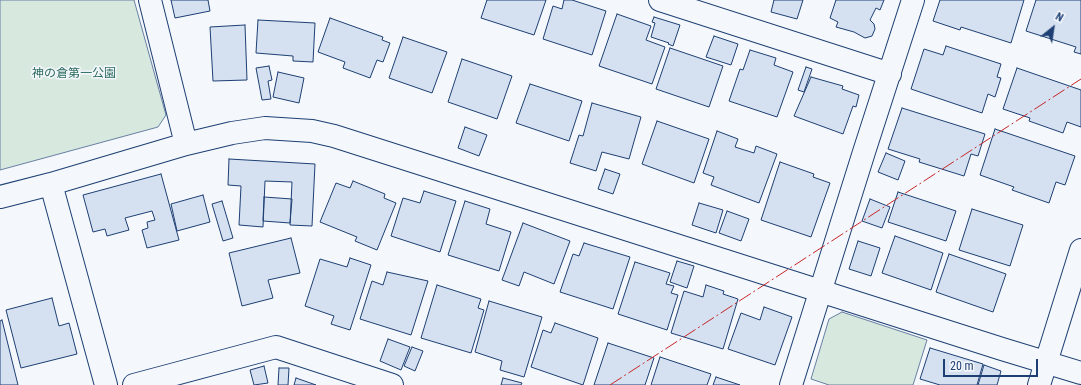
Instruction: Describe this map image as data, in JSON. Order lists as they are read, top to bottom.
{
  "parks": ["神の倉第一公園"],
  "scale_bar": "20 m",
  "north": "top right"
}
